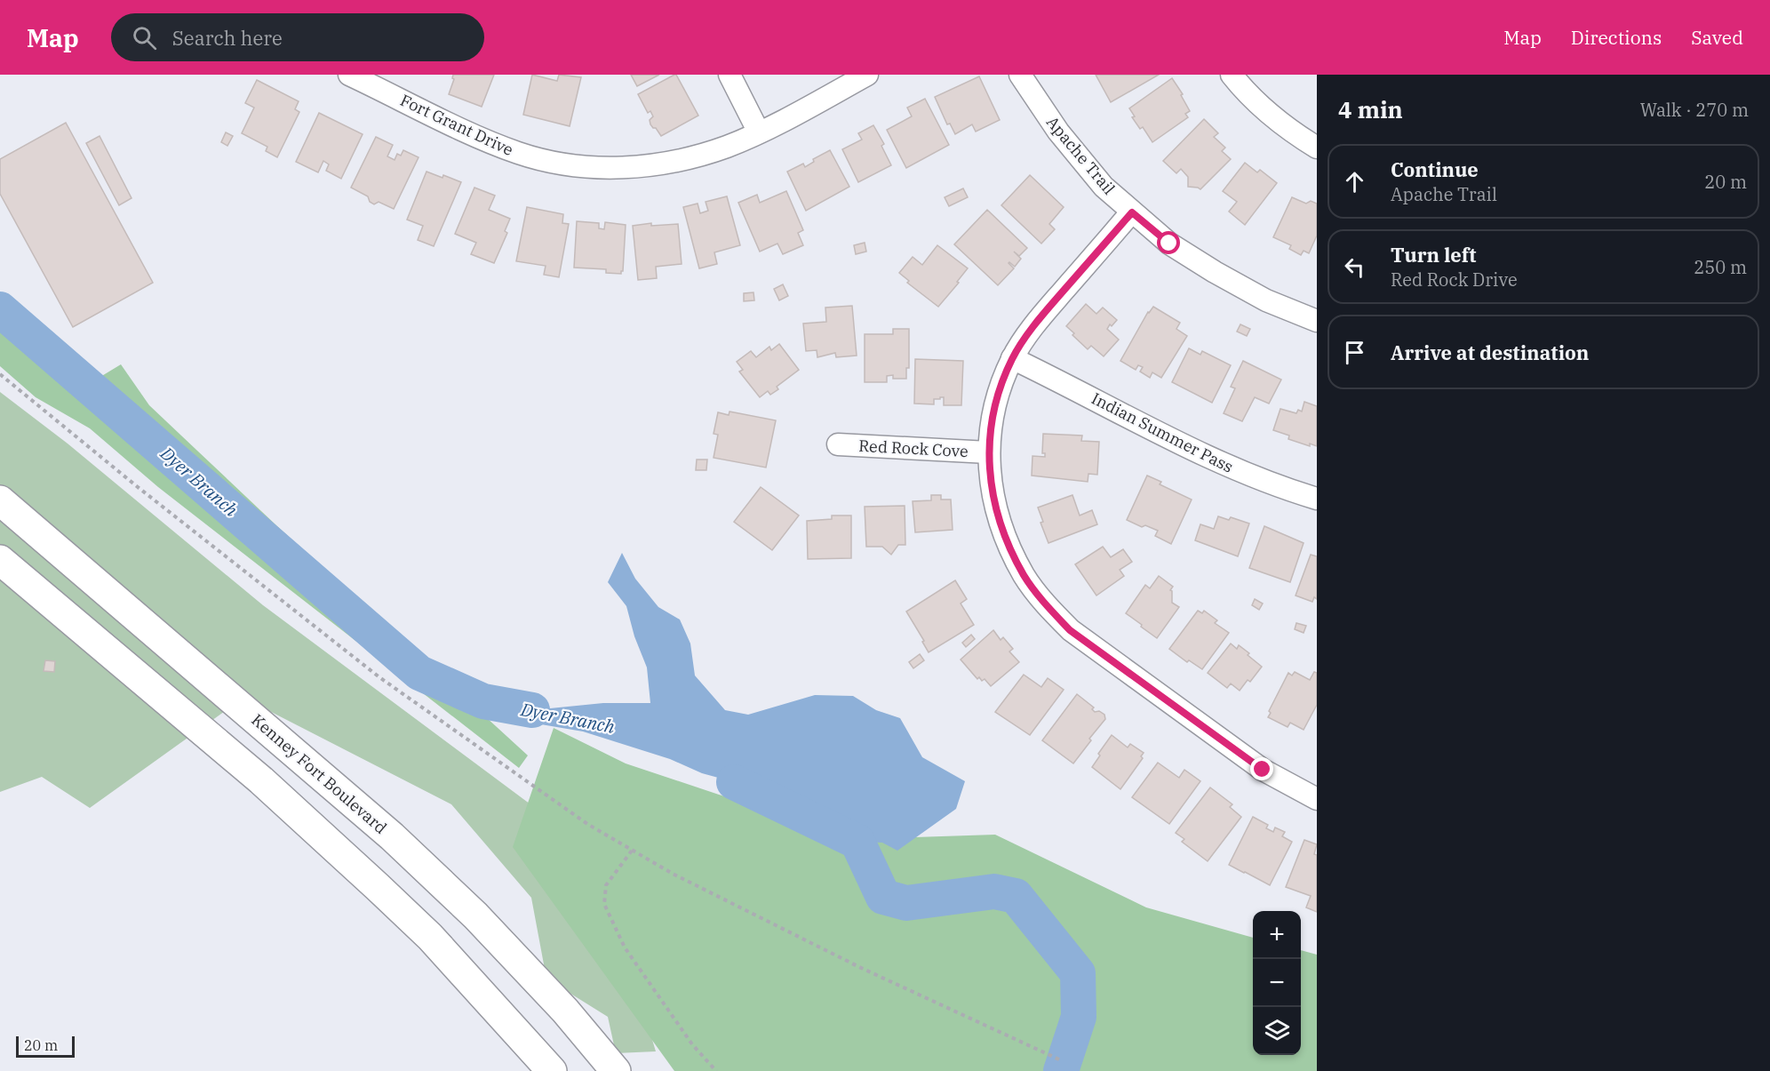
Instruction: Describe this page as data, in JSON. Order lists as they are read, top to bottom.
{
  "streets": {
    "main road": ["Kenney Fort Boulevard"],
    "street": [
      "Fort Grant Drive",
      "Apache Trail",
      "Indian Summer Pass",
      "Red Rock Cove"
    ]
  },
  "water": ["Dyer Branch"],
  "scale_bar": "20 m",
  "page": {
    "header": "Map",
    "search": "Search here",
    "nav": ["Map", "Directions", "Saved"],
    "heading": ["4 min", "Walk · 270 m"],
    "list": [
      ["Continue", "Apache Trail", "20 m"],
      ["Turn left", "Red Rock Drive", "250 m"],
      "Arrive at destination"
    ],
    "map_buttons": ["+", "−"],
    "scale": "20 m"
  }
}
